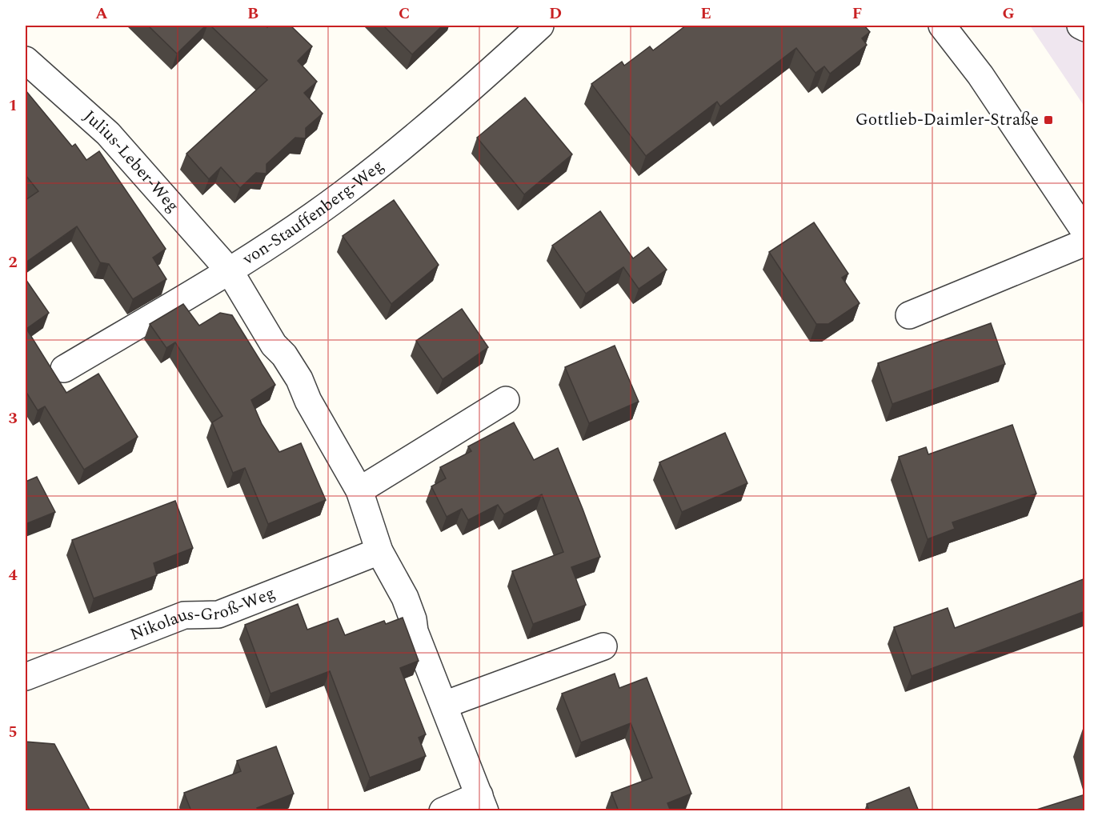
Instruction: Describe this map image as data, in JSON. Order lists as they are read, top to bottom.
{
  "streets": {
    "street": ["Julius-Leber-Weg", "von-Stauffenberg-Weg", "Nikolaus-Groß-Weg"]
  },
  "crossings": [
    ["Julius-Leber-Weg", "von-Stauffenberg-Weg"]
  ],
  "places": {
    "transit": ["Gottlieb-Daimler-Straße"]
  },
  "grid": {
    "columns": [
      "A",
      "B",
      "C",
      "D",
      "E",
      "F",
      "G"
    ],
    "rows": [
      "1",
      "2",
      "3",
      "4",
      "5"
    ]
  }
}
